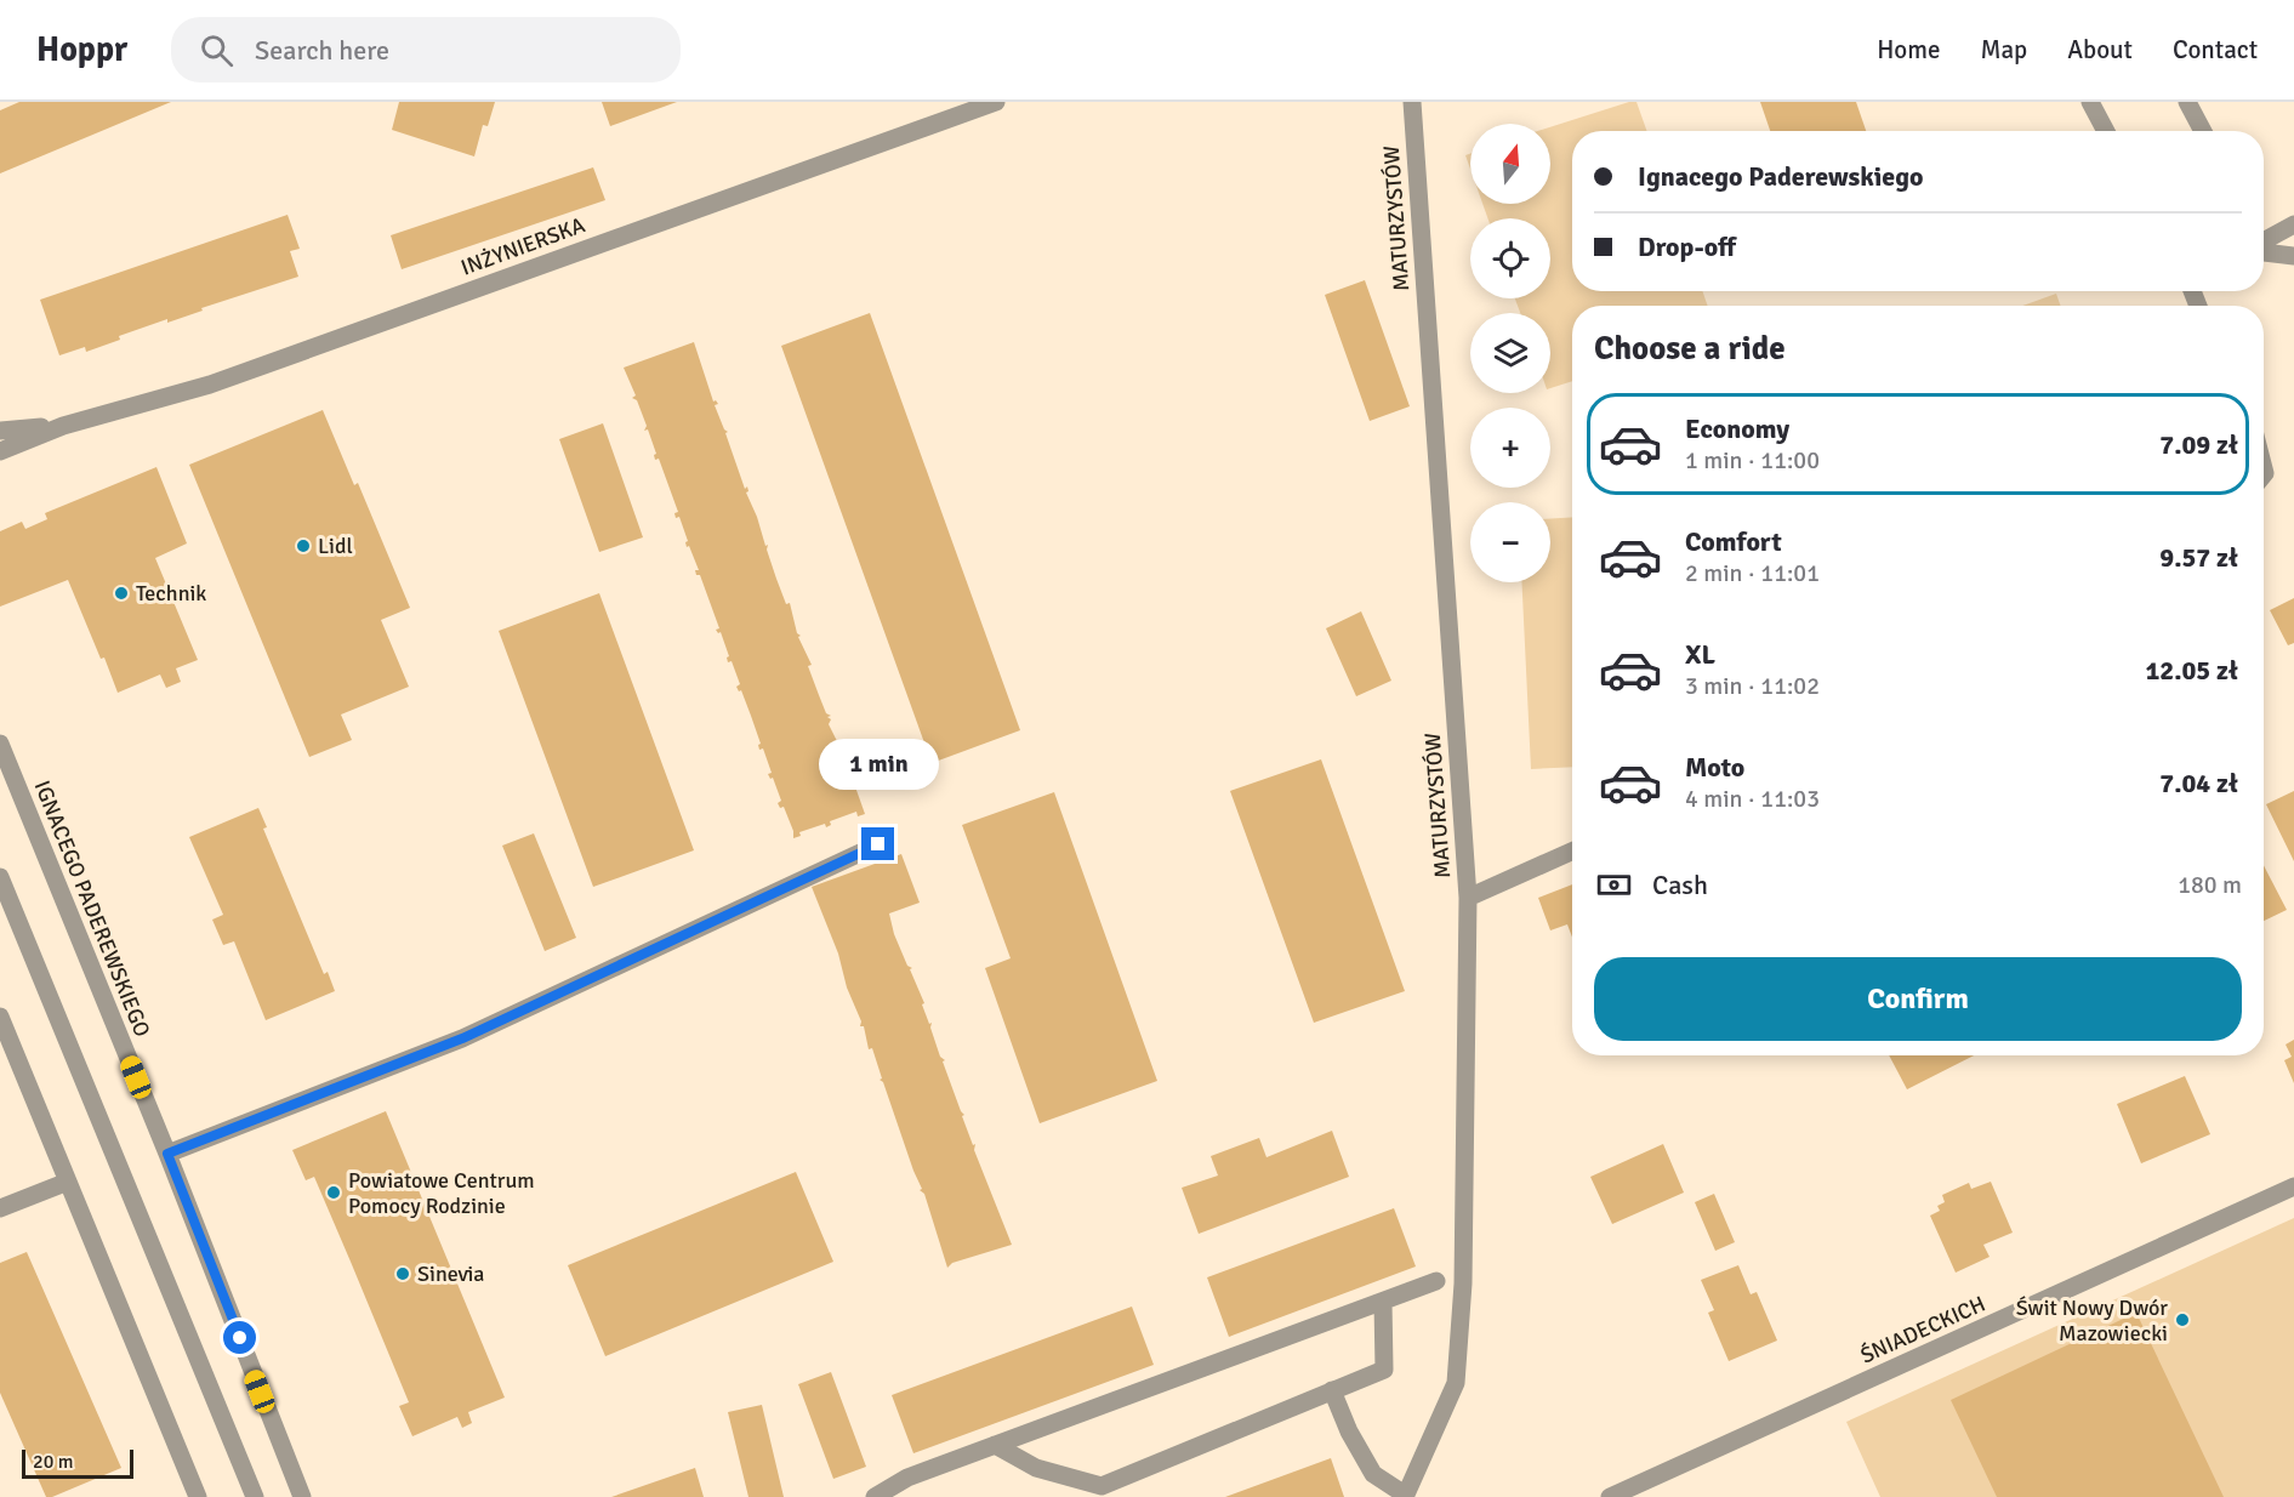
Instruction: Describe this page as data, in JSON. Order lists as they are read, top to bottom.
{
  "streets": {
    "street": [
      "MATURZYSTÓW",
      "INŻYNIERSKA",
      "IGNACEGO PADEREWSKIEGO",
      "ŚNIADECKICH"
    ]
  },
  "places": [
    "Lidl",
    "Technik",
    "Powiatowe Centrum Pomocy Rodzinie",
    "Sinevia",
    "Świt Nowy Dwór Mazowiecki"
  ],
  "scale_bar": "20 m",
  "north": "top",
  "page": {
    "header": "Hoppr",
    "search": "Search here",
    "nav": [
      "Home",
      "Map",
      "About",
      "Contact"
    ],
    "map_buttons": ["+", "−"],
    "banner": ["Ignacego Paderewskiego", "Drop-off"],
    "heading": "Choose a ride",
    "list": [
      {
        "name": "Economy",
        "note": "1 min · 11:00",
        "value": "7.09 zł"
      },
      {
        "name": "Comfort",
        "note": "2 min · 11:01",
        "value": "9.57 zł"
      },
      {
        "name": "XL",
        "note": "3 min · 11:02",
        "value": "12.05 zł"
      },
      {
        "name": "Moto",
        "note": "4 min · 11:03",
        "value": "7.04 zł"
      }
    ],
    "bubble": "1 min",
    "pay": ["Cash", "180 m"],
    "buttons": "Confirm",
    "scale": "20 m"
  }
}
